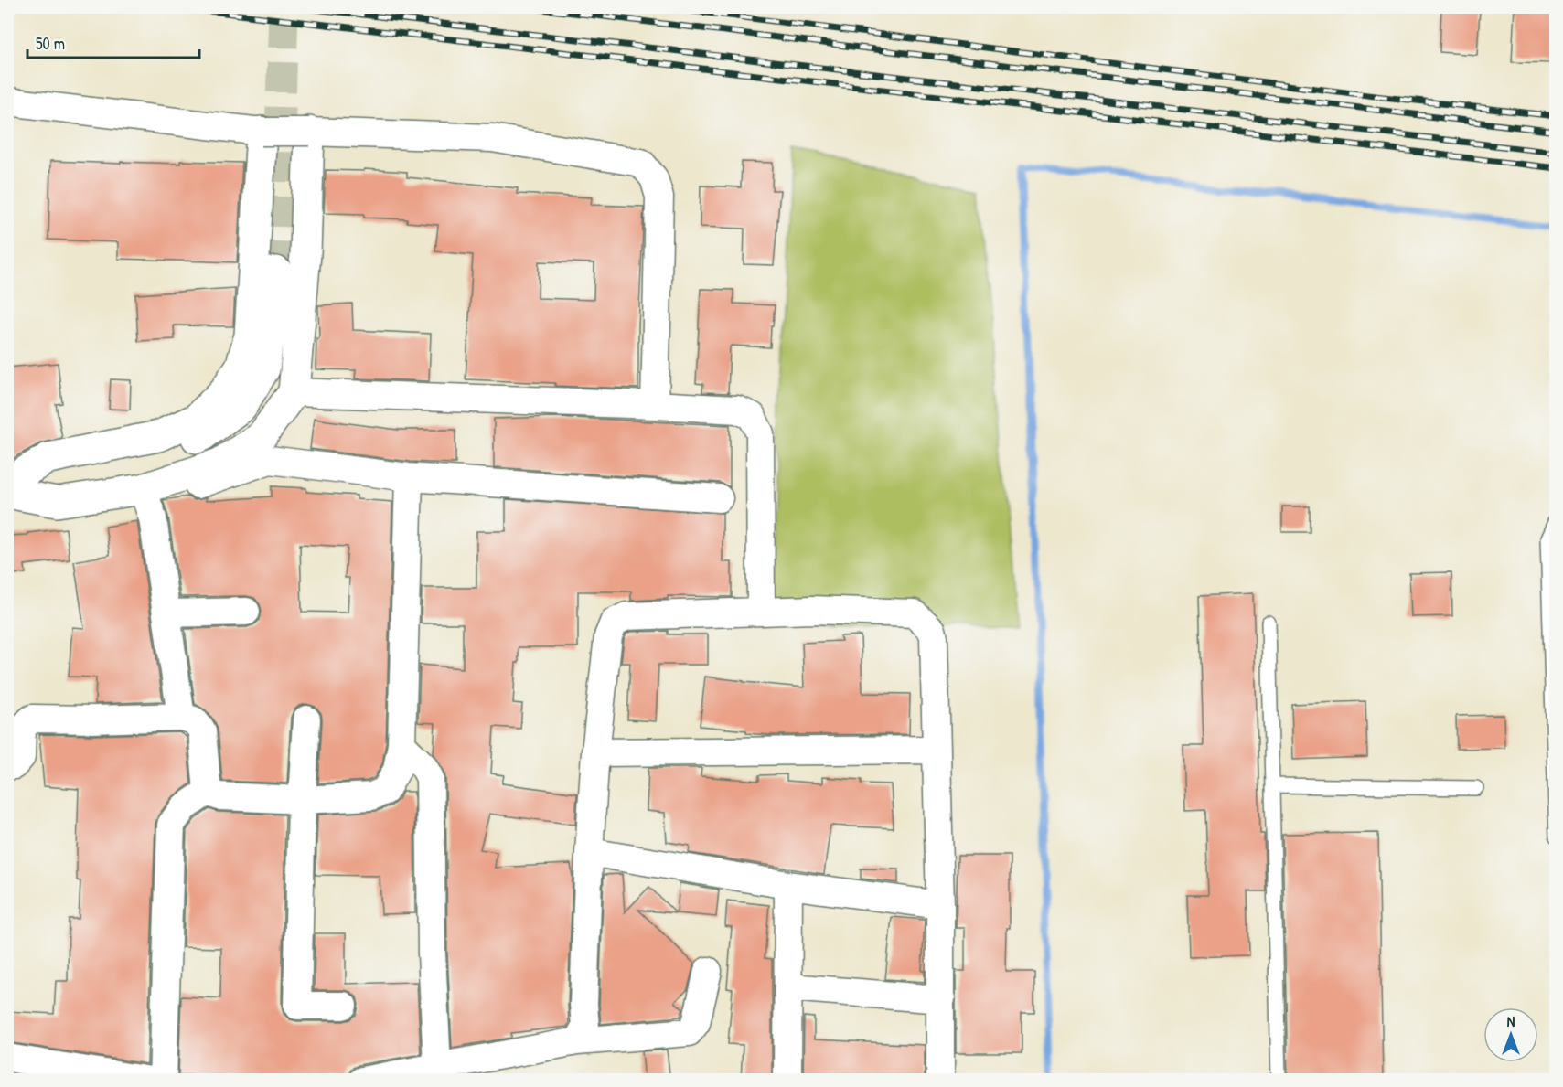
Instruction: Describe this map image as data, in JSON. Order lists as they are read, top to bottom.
{
  "scale_bar": "50 m",
  "north": "top"
}
